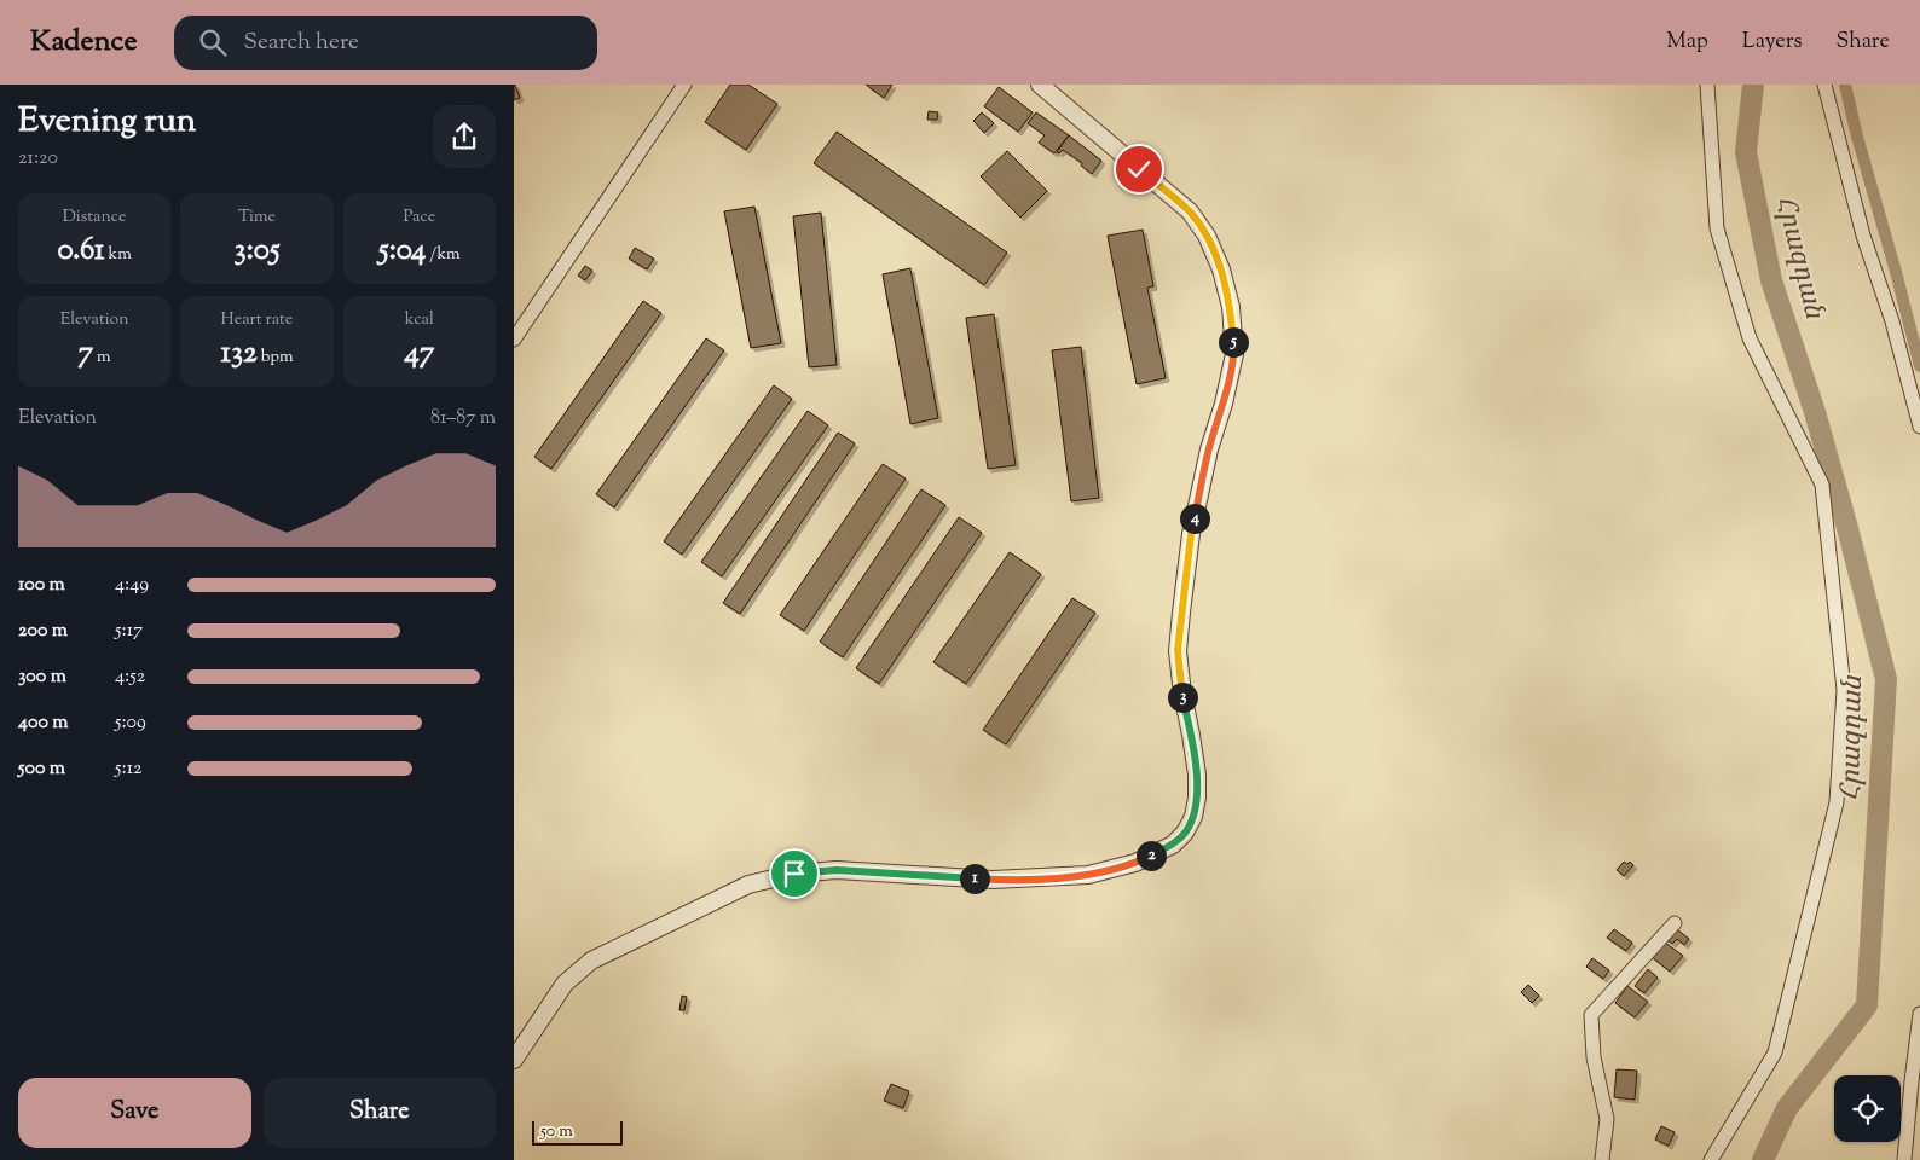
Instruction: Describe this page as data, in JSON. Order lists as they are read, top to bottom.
{
  "water": ["Հրազդան"],
  "scale_bar": "50 m",
  "page": {
    "header": "Kadence",
    "search": "Search here",
    "nav": ["Map", "Layers", "Share"],
    "heading": ["Evening run", "21:20"],
    "stats": [
      ["Distance", "0.61 km"],
      ["Time", "3:05"],
      ["Pace", "5:04 /km"],
      ["Elevation", "7 m"],
      ["Heart rate", "132 bpm"],
      ["kcal", "47"]
    ],
    "pins": [
      "5",
      "4",
      "3",
      "2",
      "1"
    ],
    "chart": ["Elevation", "81–87 m"],
    "list": [
      {
        "name": "100 m",
        "note": "4:49"
      },
      {
        "name": "200 m",
        "note": "5:17"
      },
      {
        "name": "300 m",
        "note": "4:52"
      },
      {
        "name": "400 m",
        "note": "5:09"
      },
      {
        "name": "500 m",
        "note": "5:12"
      }
    ],
    "buttons": ["Save", "Share"],
    "scale": "50 m"
  }
}
